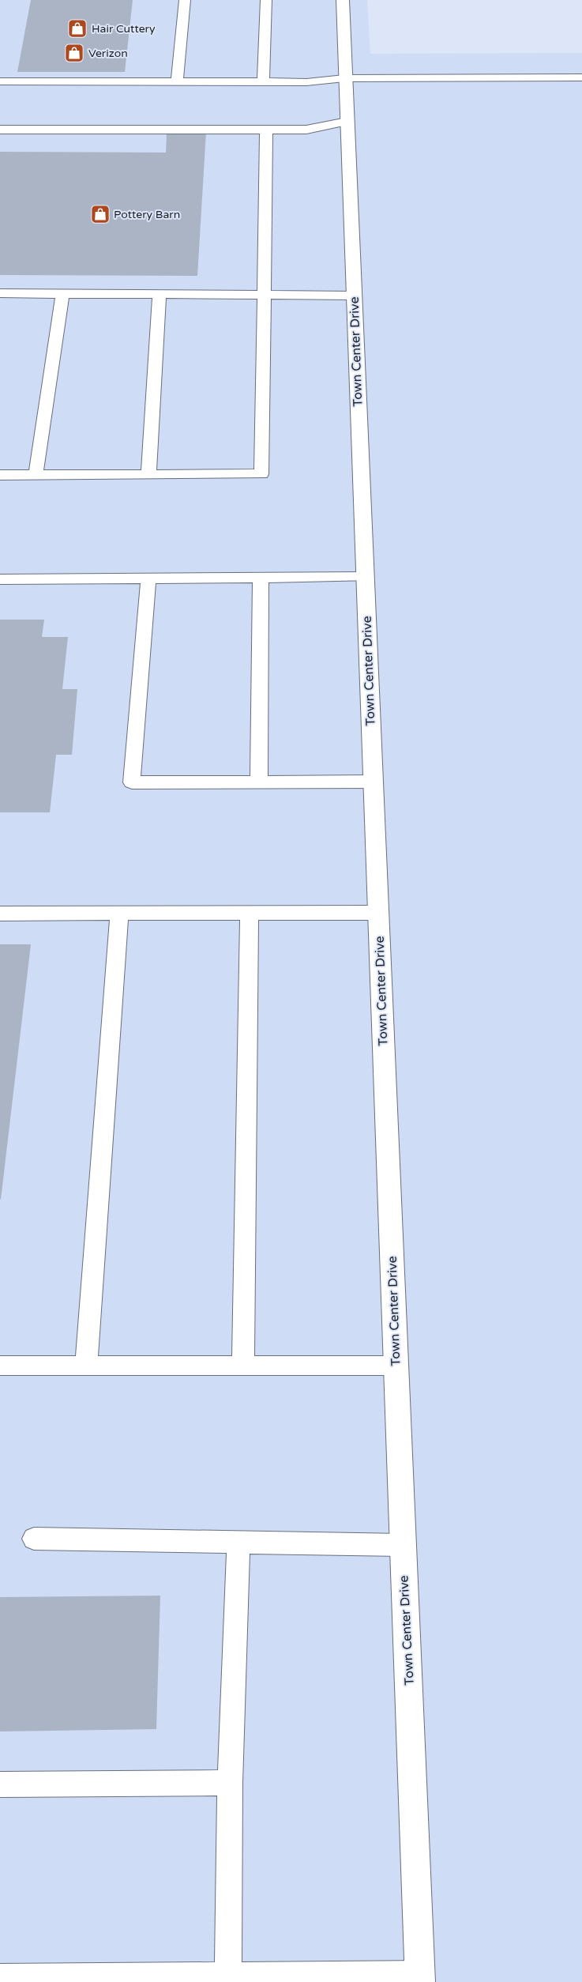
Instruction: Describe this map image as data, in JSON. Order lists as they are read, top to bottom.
{
  "streets": {
    "street": ["Town Center Drive"]
  },
  "places": {
    "shop": ["Hair Cuttery", "Verizon", "Pottery Barn"]
  }
}
